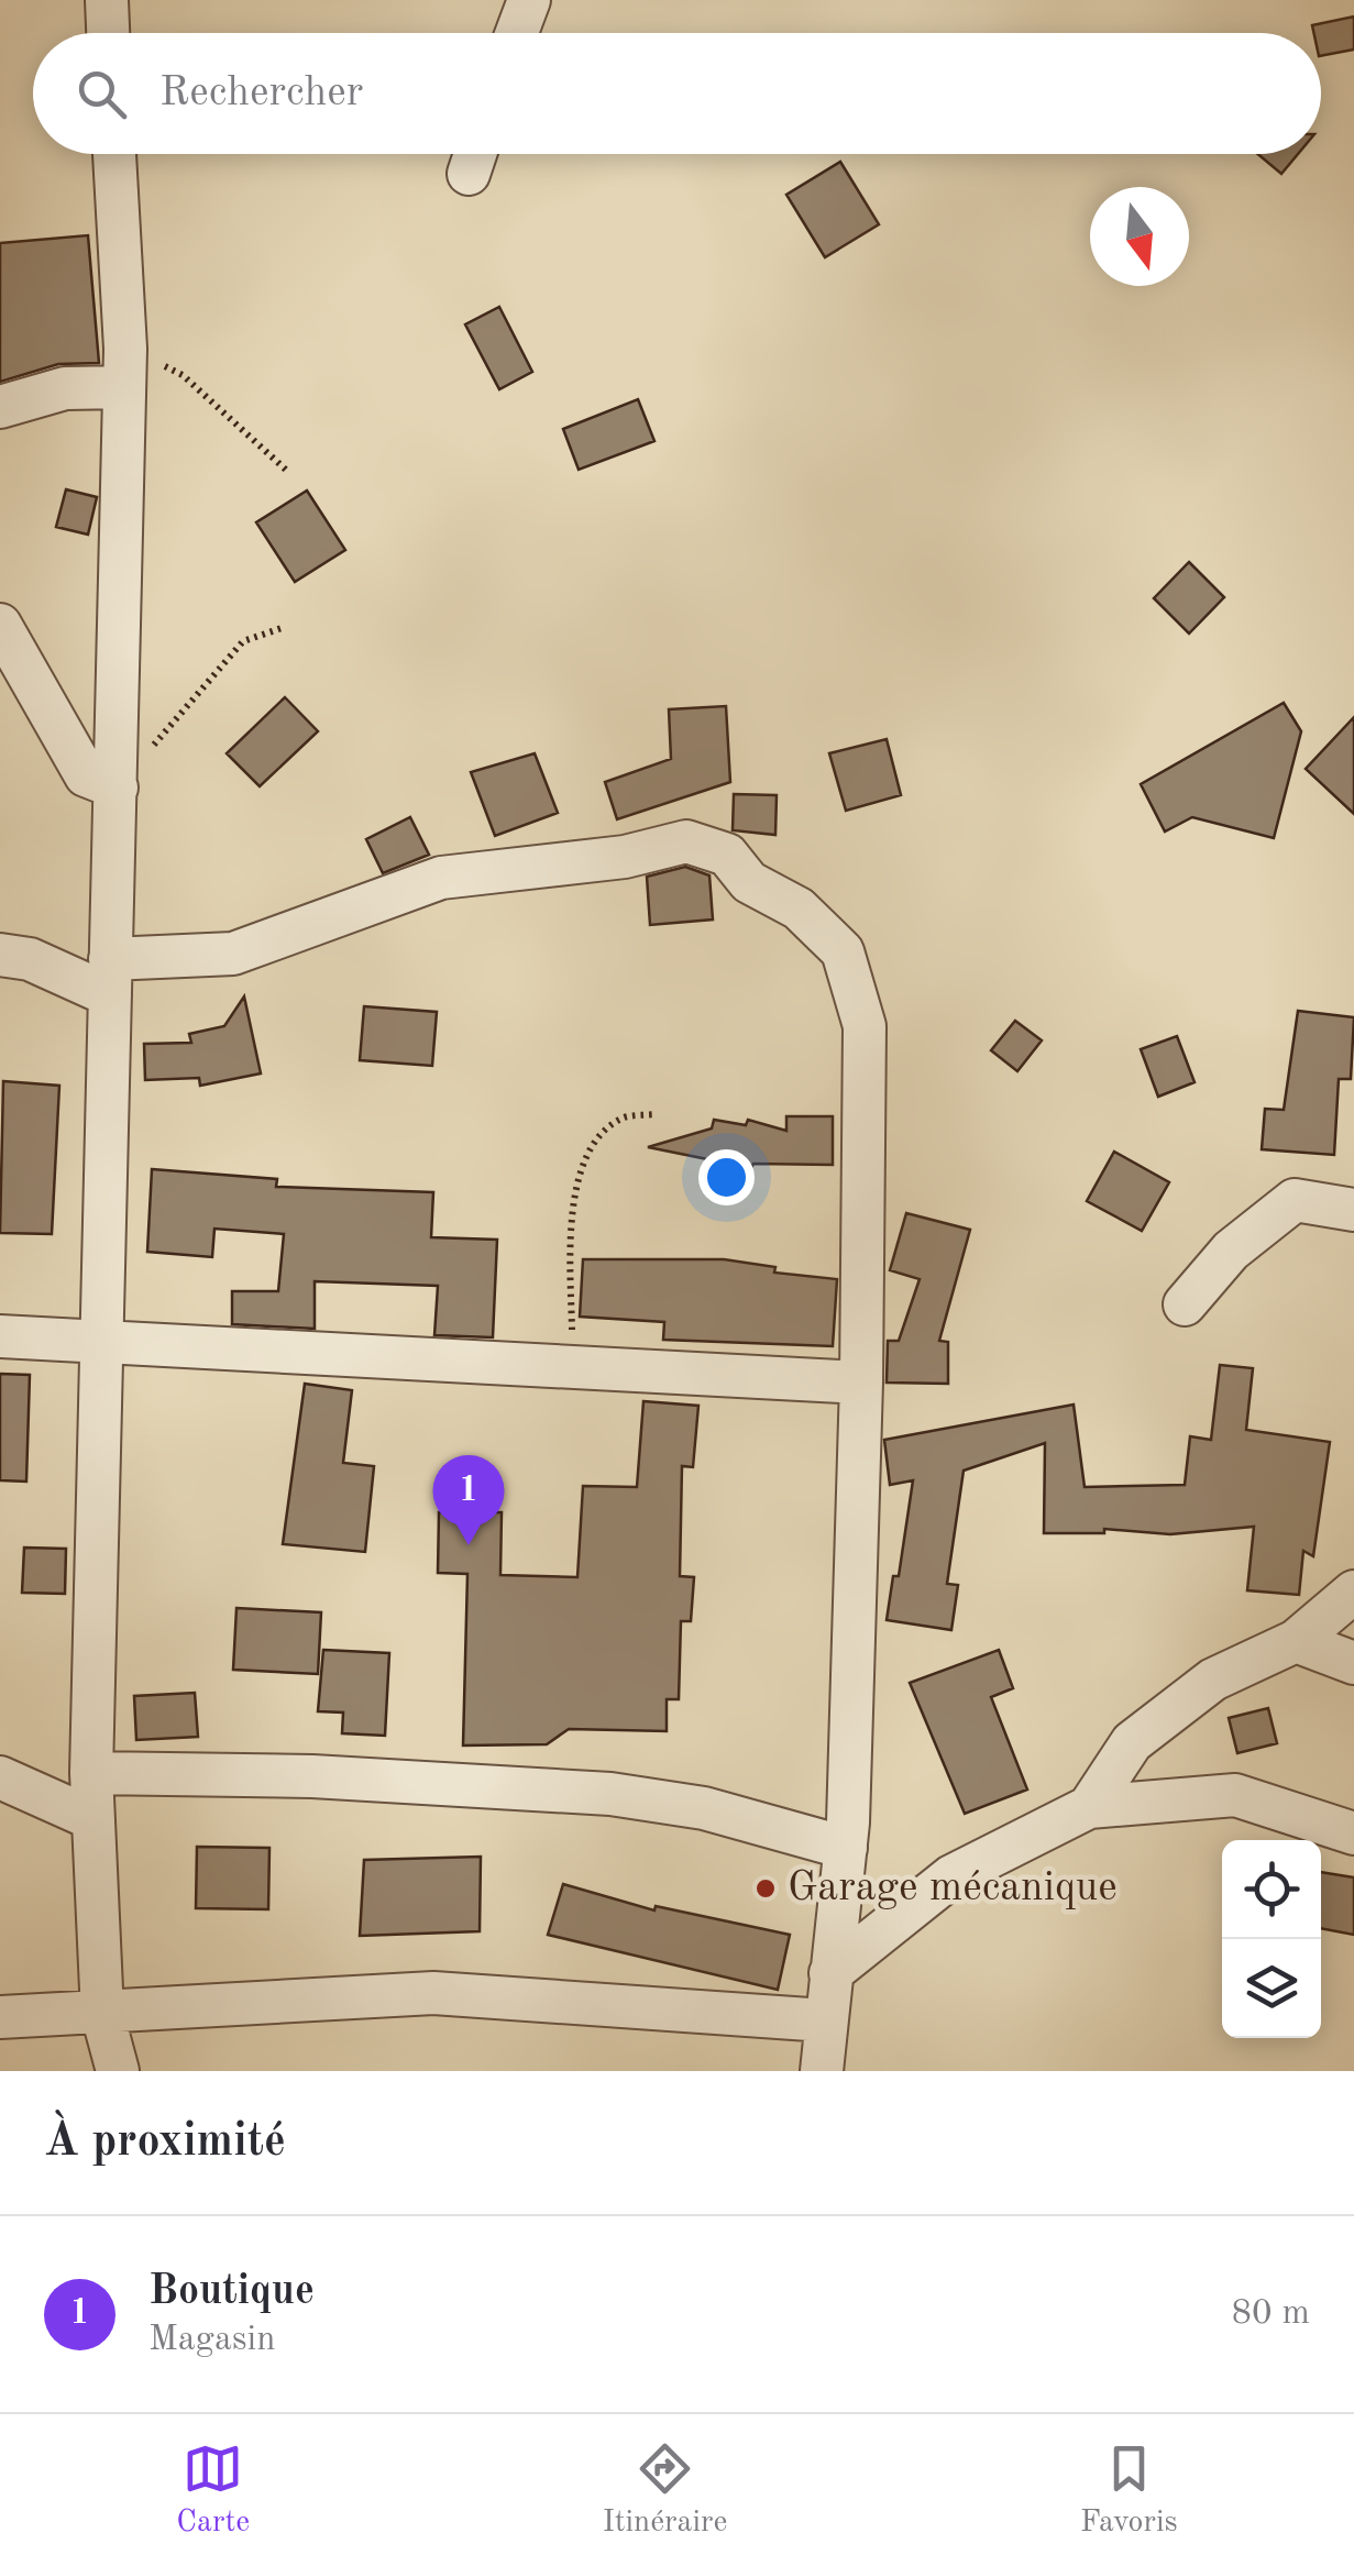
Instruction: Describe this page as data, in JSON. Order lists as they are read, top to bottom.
{
  "places": ["Garage mécanique"],
  "north": "bottom",
  "page": {
    "search": "Rechercher",
    "pins": "1",
    "heading": "À proximité",
    "list": [
      {
        "mark": "1",
        "name": "Boutique",
        "note": "Magasin",
        "value": "80 m"
      }
    ],
    "nav": ["Carte", "Itinéraire", "Favoris"]
  }
}
